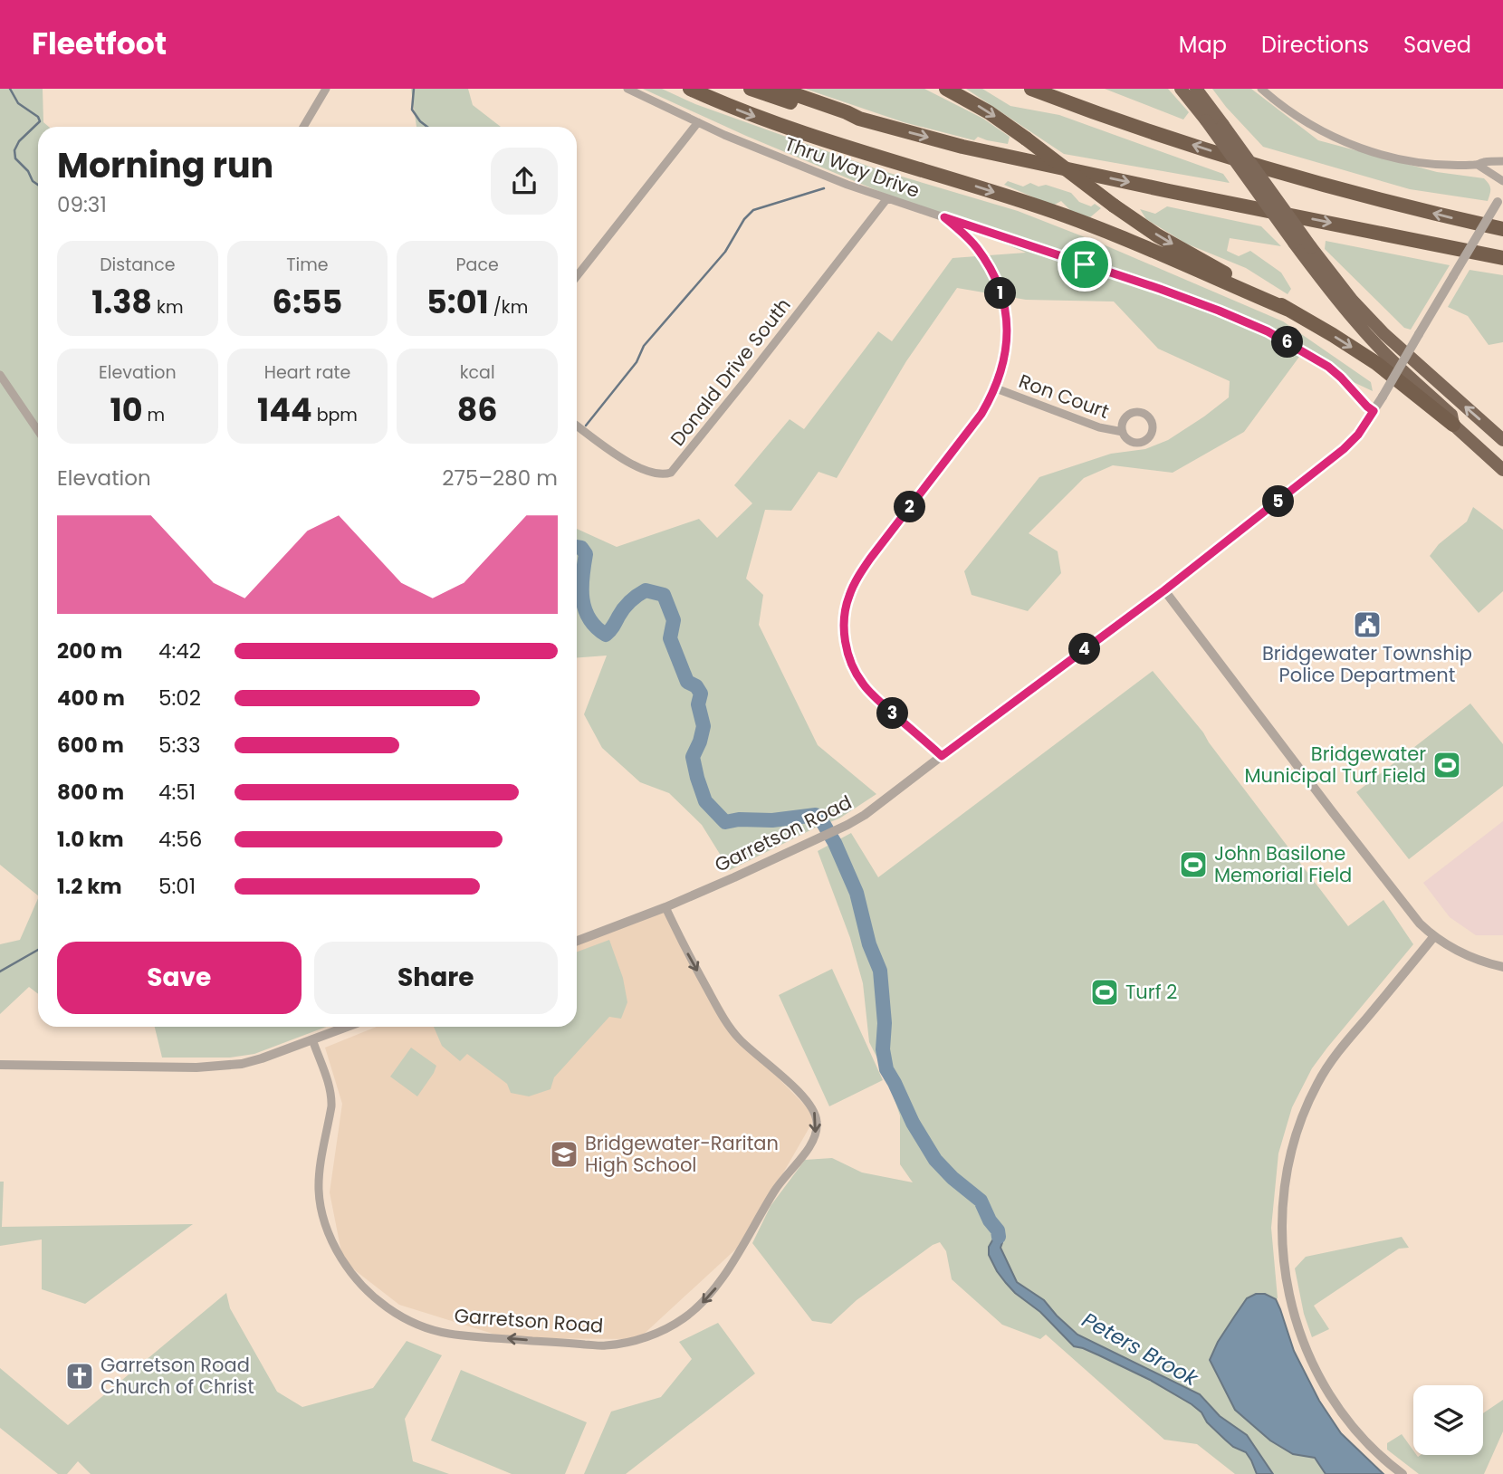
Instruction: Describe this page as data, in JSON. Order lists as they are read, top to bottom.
{
  "streets": {
    "street": [
      "Thru Way Drive",
      "Donald Drive South",
      "Ron Court",
      "Garretson Road"
    ]
  },
  "crossings": [
    ["Thru Way Drive", "Donald Drive South"],
    ["Thru Way Drive", "Garretson Road"]
  ],
  "water": ["Peters Brook"],
  "places": {
    "public building": ["Bridgewater Township Police Department"],
    "sports": ["Bridgewater Municipal Turf Field", "John Basilone Memorial Field", "Turf 2"],
    "school or university": ["Bridgewater-Raritan High School"],
    "church": ["Garretson Road Church of Christ"]
  },
  "page": {
    "header": "Fleetfoot",
    "nav": ["Map", "Directions", "Saved"],
    "heading": ["Morning run", "09:31"],
    "stats": [
      ["Distance", "1.38 km"],
      ["Time", "6:55"],
      ["Pace", "5:01 /km"],
      ["Elevation", "10 m"],
      ["Heart rate", "144 bpm"],
      ["kcal", "86"]
    ],
    "pins": [
      "1",
      "6",
      "5",
      "2",
      "4",
      "3"
    ],
    "chart": ["Elevation", "275–280 m"],
    "list": [
      {
        "name": "200 m",
        "note": "4:42"
      },
      {
        "name": "400 m",
        "note": "5:02"
      },
      {
        "name": "600 m",
        "note": "5:33"
      },
      {
        "name": "800 m",
        "note": "4:51"
      },
      {
        "name": "1.0 km",
        "note": "4:56"
      },
      {
        "name": "1.2 km",
        "note": "5:01"
      }
    ],
    "buttons": ["Save", "Share"]
  }
}
